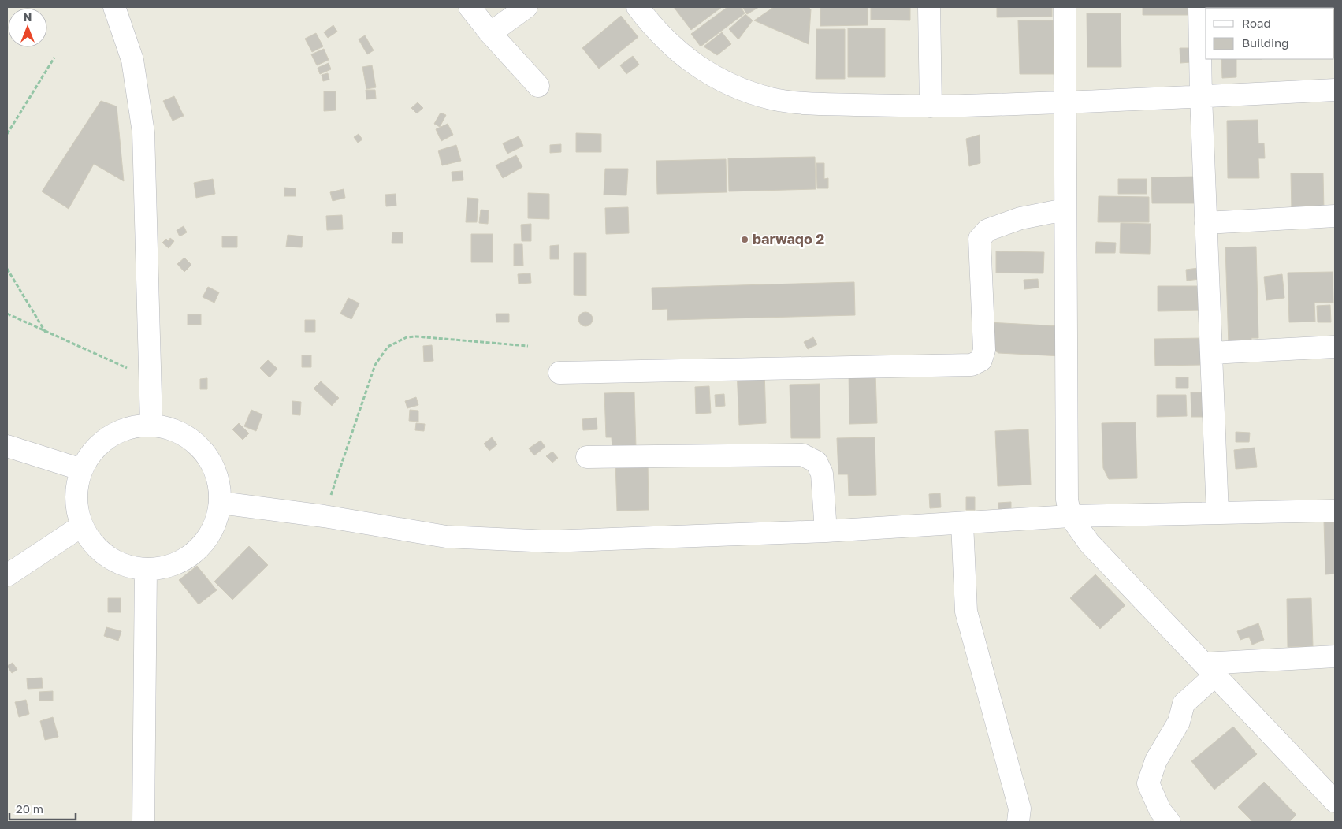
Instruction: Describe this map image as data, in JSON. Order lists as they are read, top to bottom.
{
  "places": ["barwaqo 2"],
  "legend": ["Road", "Building"],
  "scale_bar": "20 m",
  "north": "top"
}
